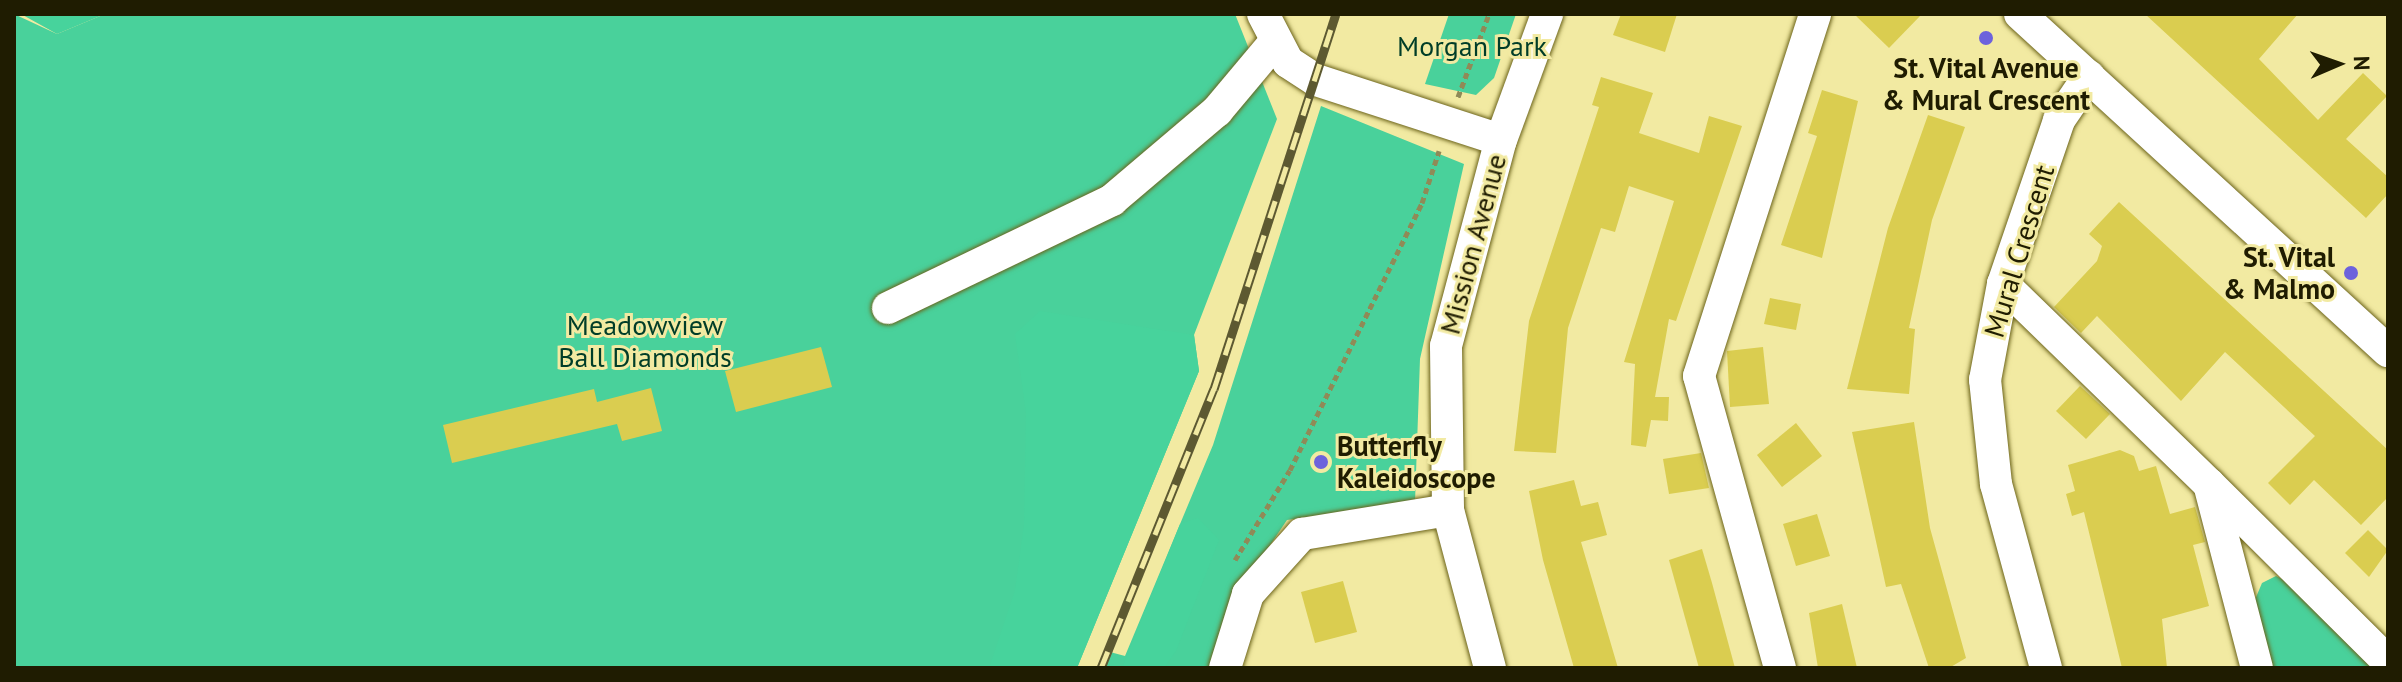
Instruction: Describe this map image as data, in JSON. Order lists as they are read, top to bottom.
{
  "streets": {
    "street": ["Mission Avenue", "Mural Crescent"]
  },
  "parks": ["Morgan Park", "Meadowview Ball Diamonds"],
  "places": ["St. Vital Avenue & Mural Crescent", "St. Vital & Malmo", "Butterfly Kaleidoscope"],
  "north": "right"
}
